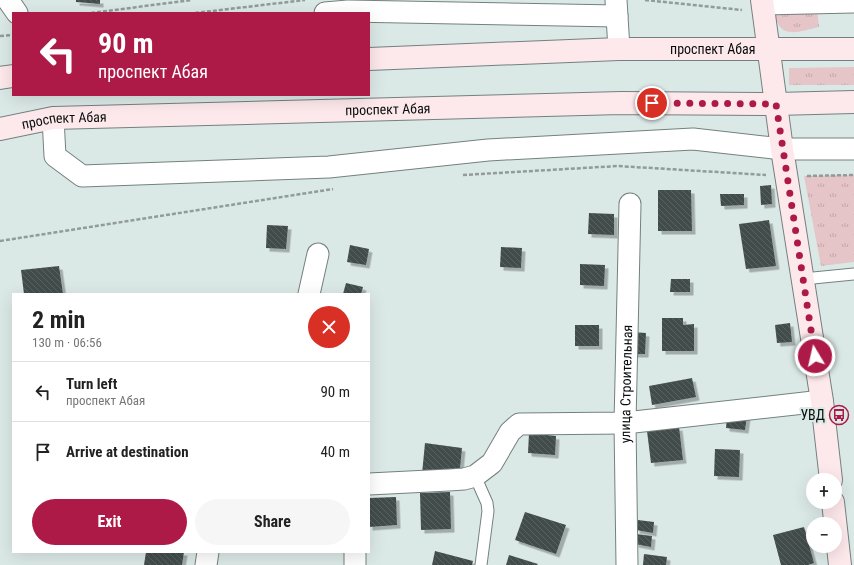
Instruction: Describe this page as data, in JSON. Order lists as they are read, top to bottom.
{
  "streets": {
    "main road": ["проспект Абая"],
    "street": ["улица Строительная"]
  },
  "places": {
    "bus stop": ["УВД"]
  },
  "page": {
    "turn": ["90 m", "проспект Абая"],
    "heading": ["2 min", "130 m · 06:56"],
    "list": [
      {
        "name": "Turn left",
        "note": "проспект Абая",
        "value": "90 m"
      },
      {
        "name": "Arrive at destination",
        "value": "40 m"
      }
    ],
    "map_buttons": ["+", "−"],
    "buttons": ["Exit", "Share"]
  }
}
